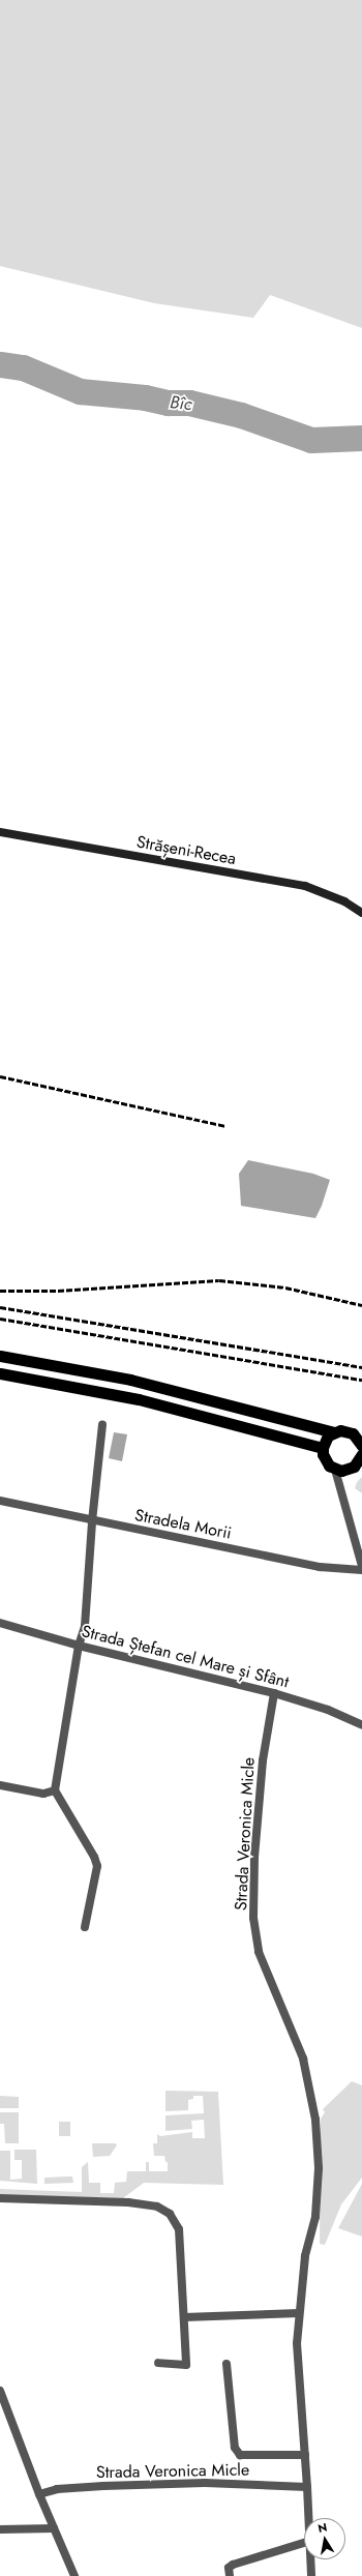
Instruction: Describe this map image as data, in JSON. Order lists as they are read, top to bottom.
{
  "streets": {
    "main road": ["Strășeni-Recea"],
    "street": ["Stradela Morii", "Strada Ștefan cel Mare și Sfânt", "Strada Veronica Micle"]
  },
  "crossings": [
    ["Strada Ștefan cel Mare și Sfânt", "Strada Veronica Micle"]
  ],
  "water": ["Bîc"],
  "north": "top"
}
